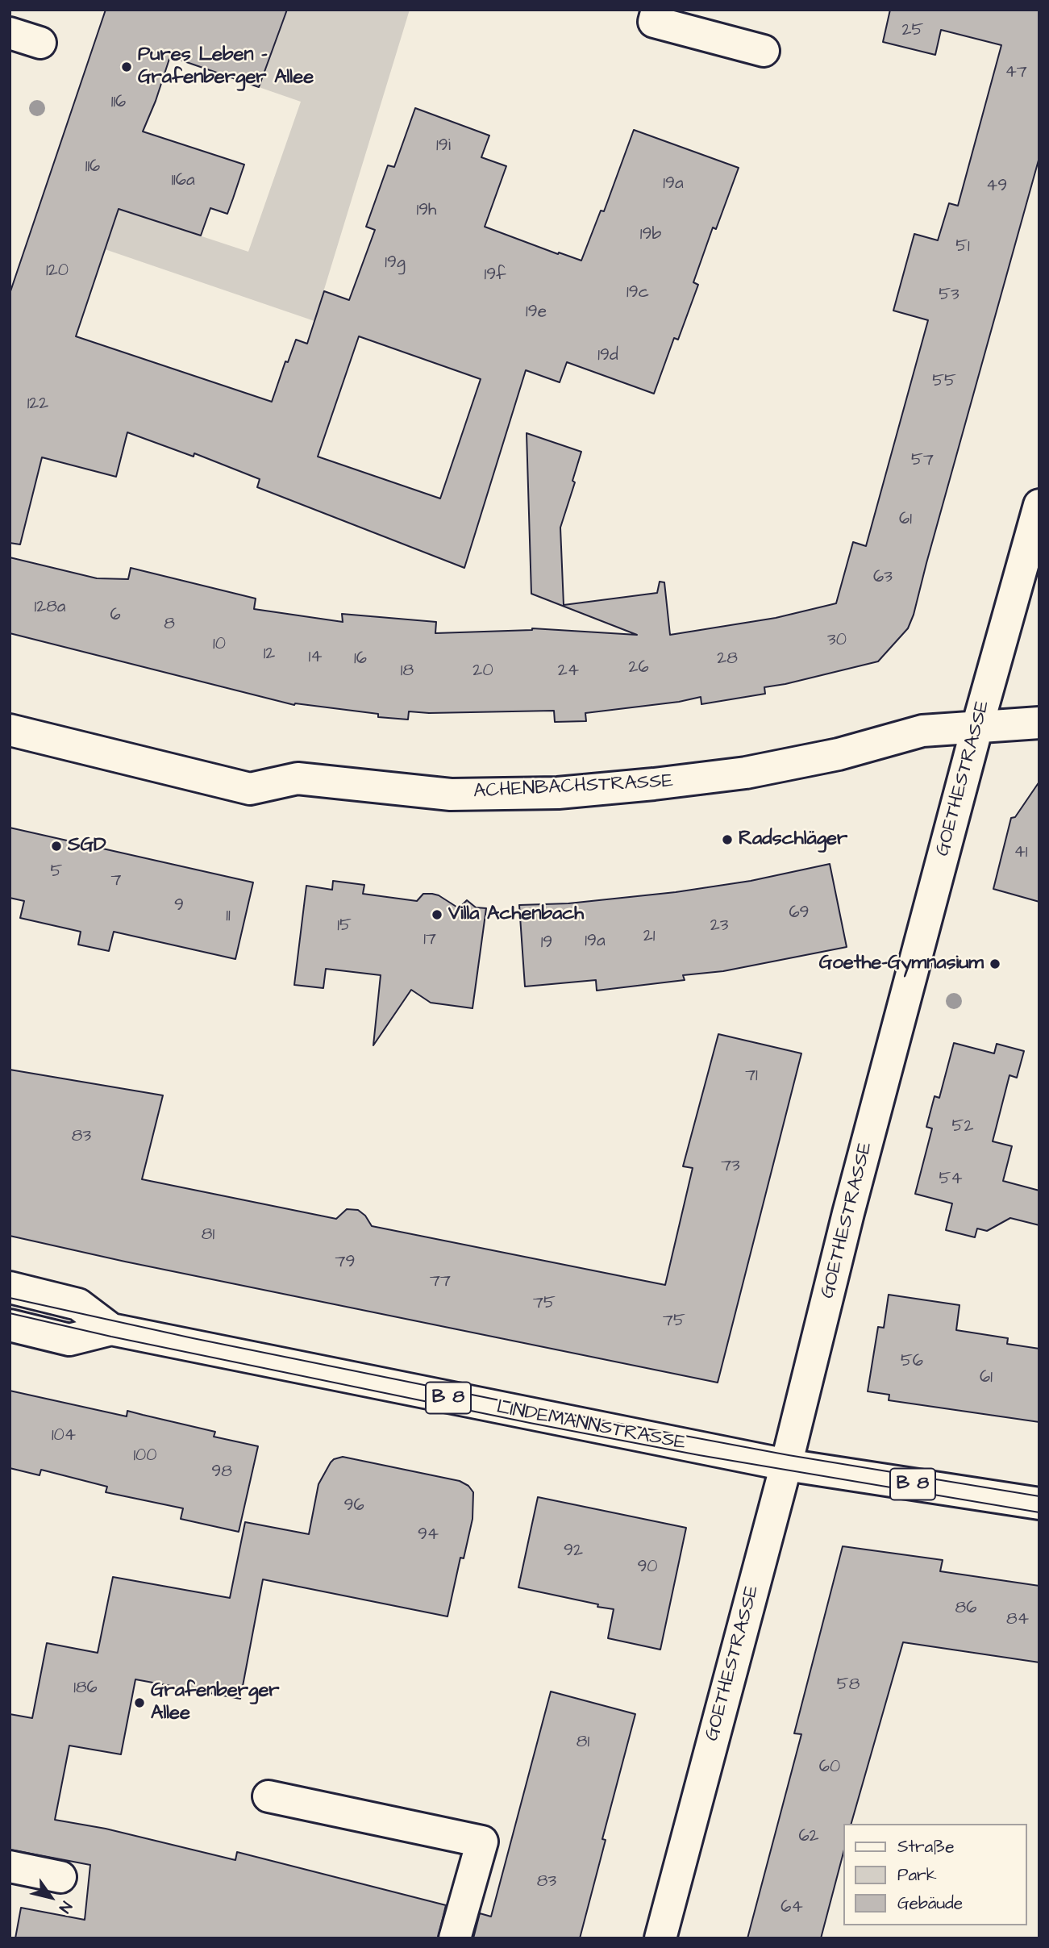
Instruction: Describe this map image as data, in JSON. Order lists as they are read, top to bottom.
{
  "streets": {
    "street": [
      "GOETHESTRASSE",
      "ACHENBACHSTRASSE",
      "B 8",
      "LINDEMANNSTRASSE"
    ]
  },
  "crossings": [
    ["GOETHESTRASSE", "ACHENBACHSTRASSE"],
    ["GOETHESTRASSE", "LINDEMANNSTRASSE"]
  ],
  "places": [
    "Pures Leben - Grafenberger Allee",
    "Radschläger",
    "SGD",
    "Villa Achenbach",
    "Goethe-Gymnasium",
    "Grafenberger Allee"
  ],
  "house_numbers": [
    "25",
    "47",
    "116",
    "19i",
    "116",
    "116a",
    "19a",
    "49",
    "19h",
    "19b",
    "51",
    "19g",
    "120",
    "19f",
    "19c",
    "53",
    "19e",
    "19d",
    "55",
    "122",
    "57",
    "61",
    "63",
    "128a",
    "6",
    "8",
    "30",
    "10",
    "12",
    "14",
    "16",
    "28",
    "26",
    "18",
    "20",
    "24",
    "41",
    "5",
    "7",
    "9",
    "69",
    "11",
    "15",
    "23",
    "21",
    "17",
    "19a",
    "19",
    "71",
    "52",
    "83",
    "73",
    "54",
    "81",
    "79",
    "77",
    "75",
    "75",
    "56",
    "61",
    "104",
    "100",
    "98",
    "96",
    "94",
    "92",
    "90",
    "86",
    "84",
    "58",
    "186",
    "81",
    "60",
    "62",
    "83",
    "64"
  ],
  "legend": ["Straße", "Park", "Gebäude"],
  "north": "bottom right"
}
